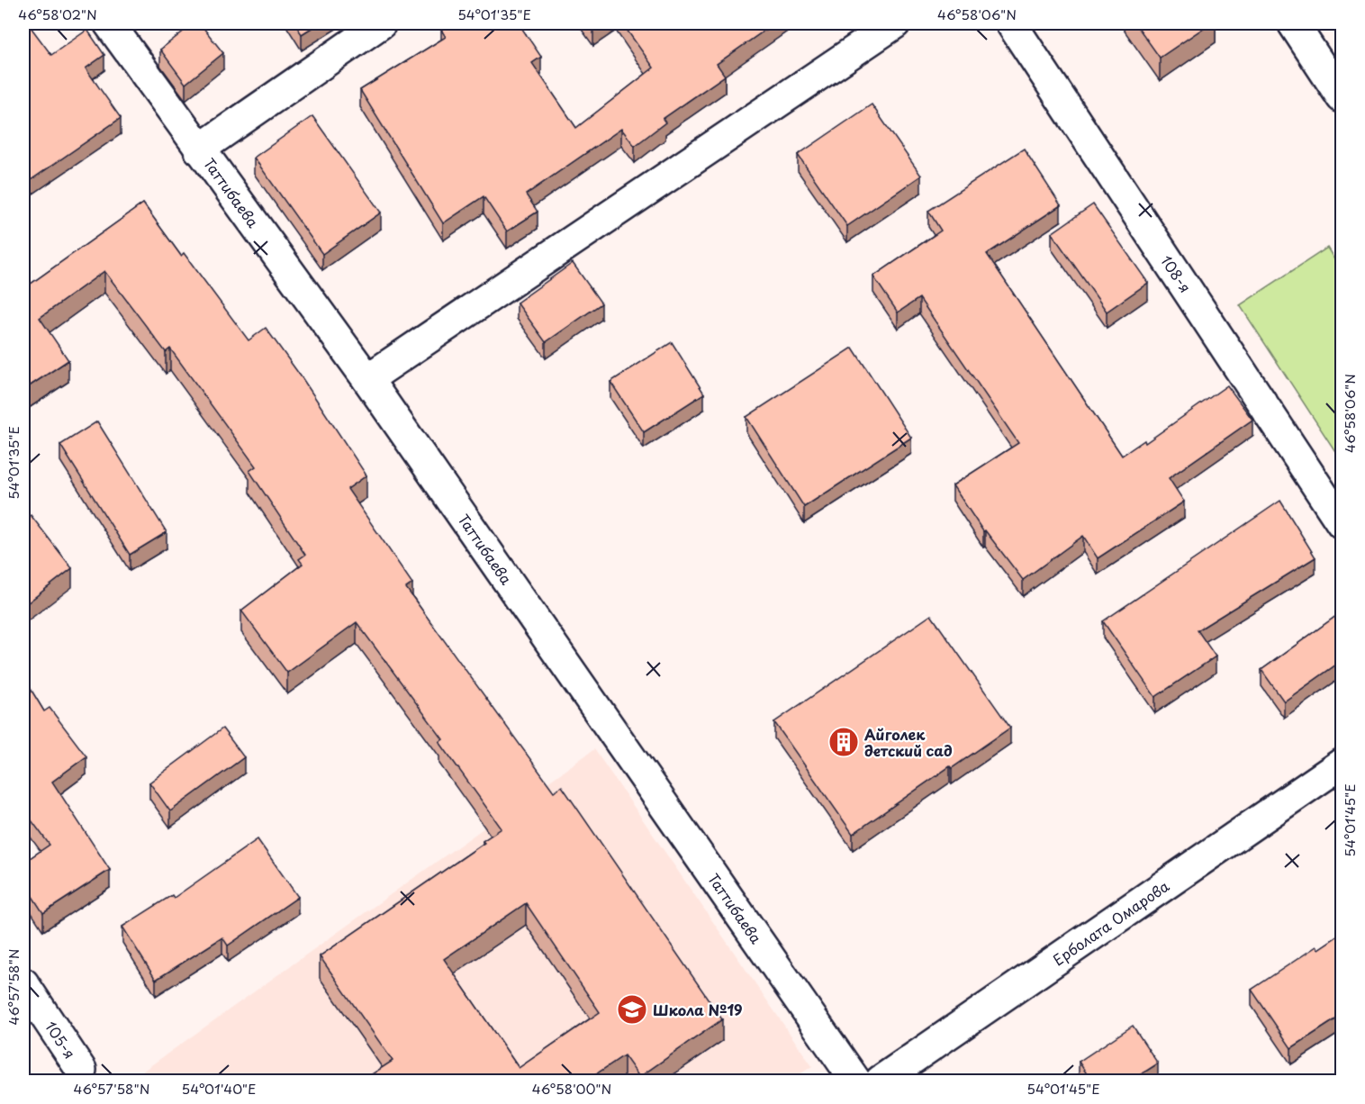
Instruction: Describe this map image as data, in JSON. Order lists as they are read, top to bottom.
{
  "streets": {
    "street": [
      "Таттибаева",
      "108-я",
      "Ерболата Омарова",
      "105-я"
    ]
  },
  "places": {
    "building": ["Айголек детский сад"],
    "school or university": ["Школа №19"]
  },
  "coordinates": [
    "46°58'02\"N",
    "54°01'35\"E",
    "46°58'06\"N",
    "54°01'45\"E",
    "46°57'58\"N",
    "54°01'40\"E",
    "46°58'00\"N"
  ]
}
